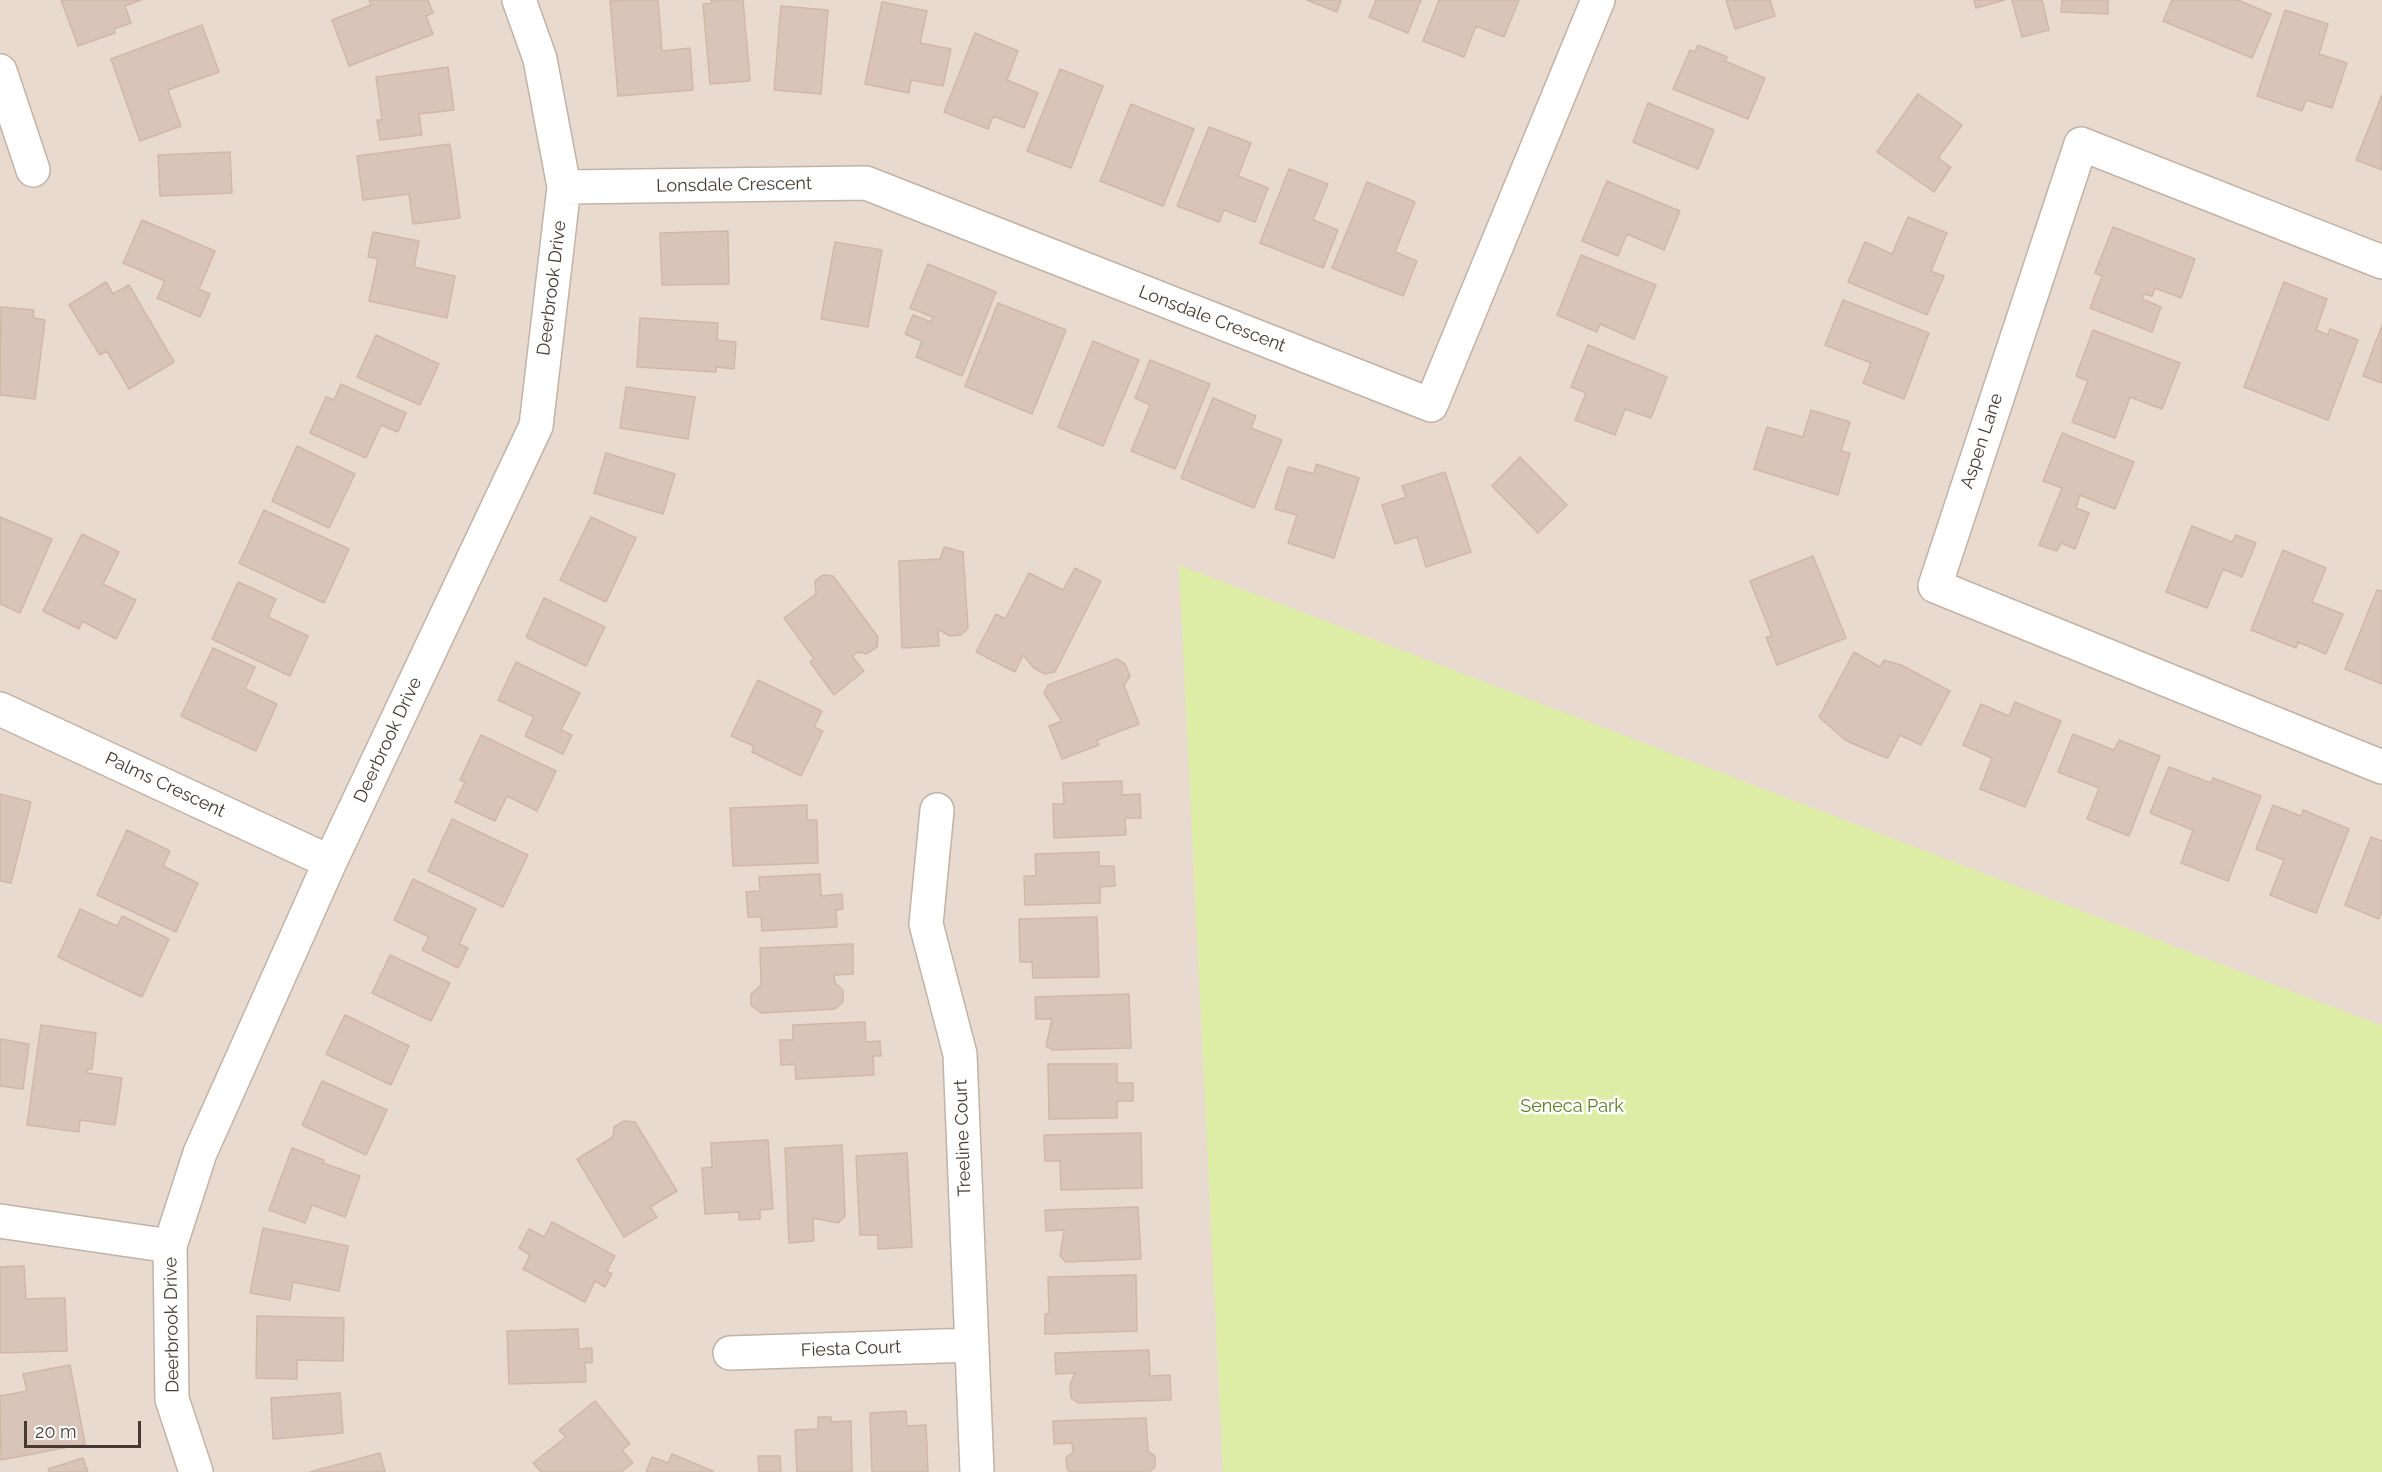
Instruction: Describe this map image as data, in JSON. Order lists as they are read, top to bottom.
{
  "streets": {
    "street": [
      "Lonsdale Crescent",
      "Deerbrook Drive",
      "Aspen Lane",
      "Palms Crescent",
      "Treeline Court",
      "Fiesta Court"
    ]
  },
  "crossings": [
    ["Lonsdale Crescent", "Deerbrook Drive"],
    ["Deerbrook Drive", "Palms Crescent"],
    ["Treeline Court", "Fiesta Court"]
  ],
  "parks": ["Seneca Park"],
  "scale_bar": "20 m"
}
